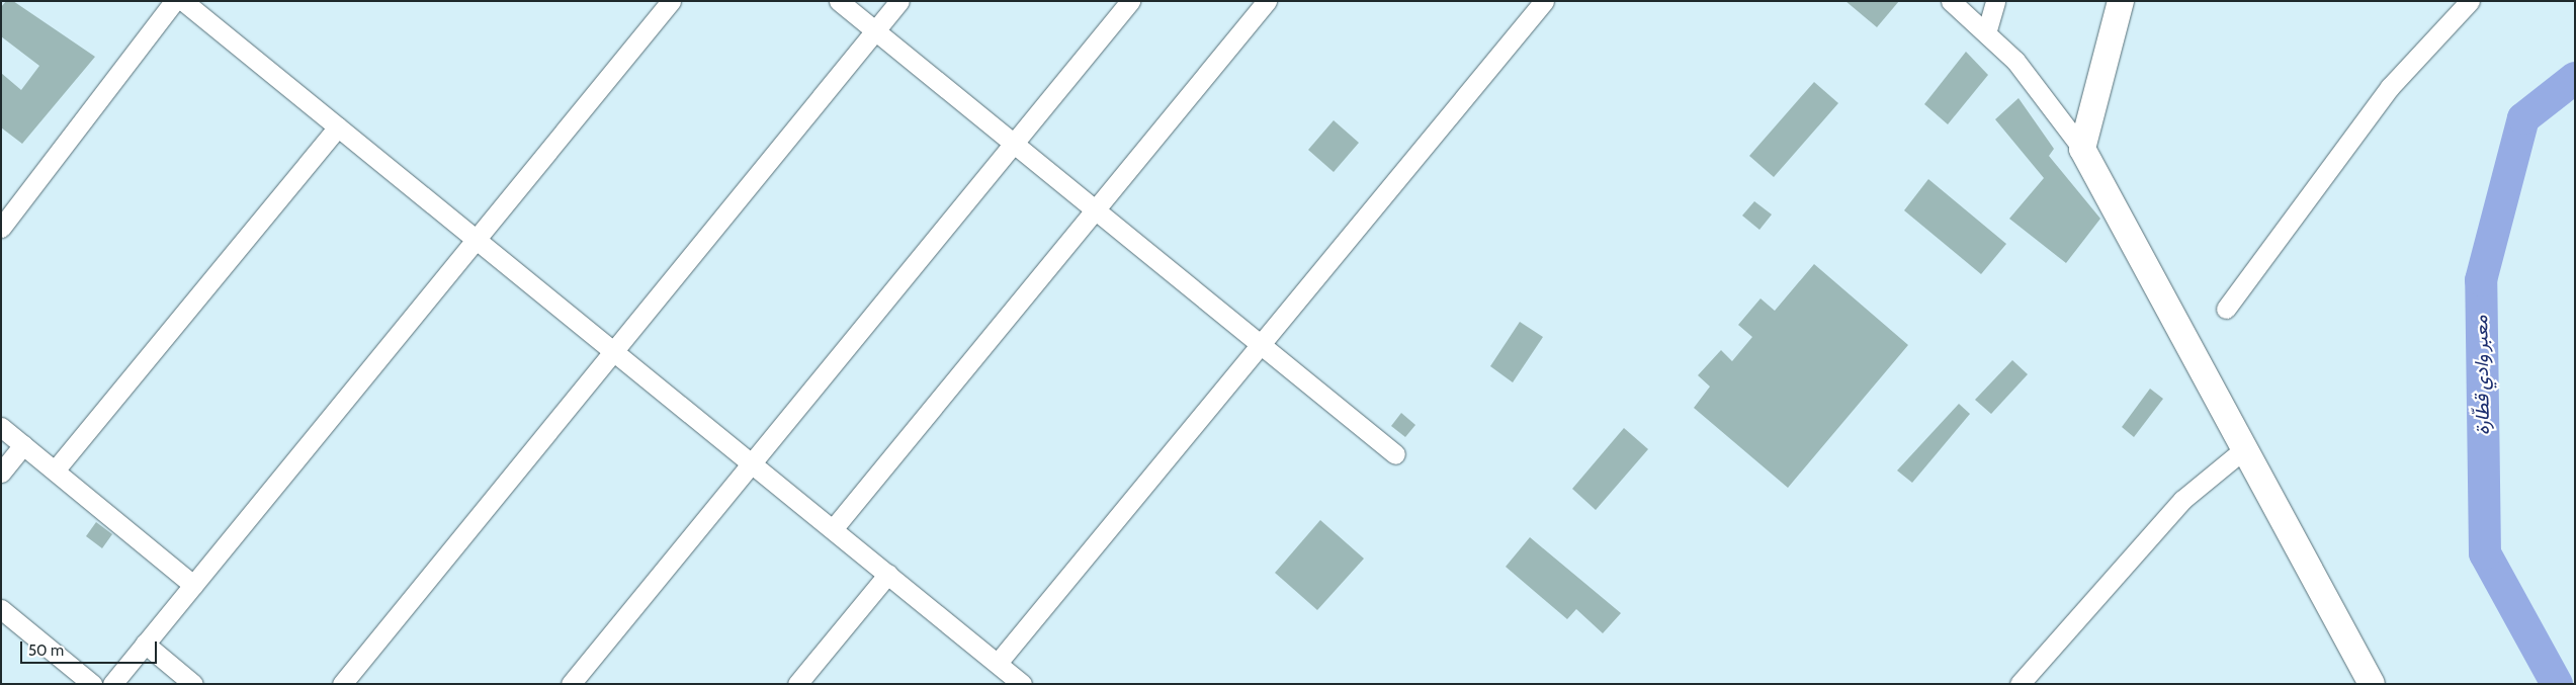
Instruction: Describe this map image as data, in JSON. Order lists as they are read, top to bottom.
{
  "water": ["معبر وادي قطّارة"],
  "scale_bar": "50 m"
}
